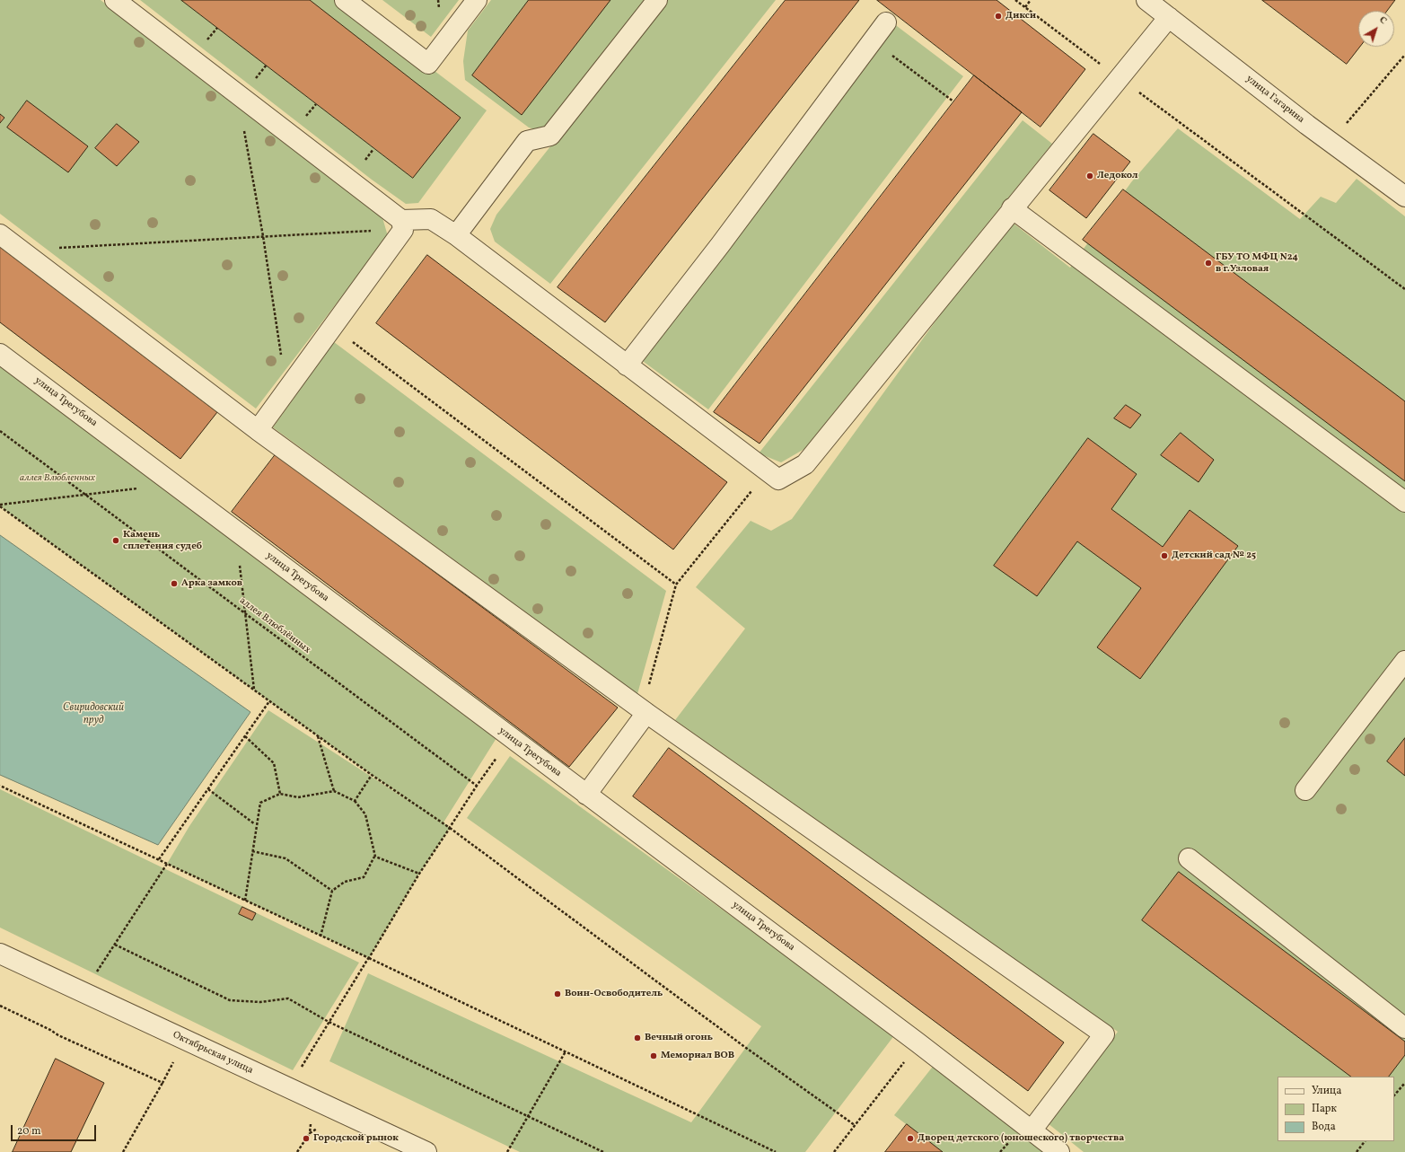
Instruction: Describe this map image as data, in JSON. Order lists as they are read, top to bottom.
{
  "streets": {
    "street": ["улица Гагарина", "улица Трегубова", "Октябрьская улица"],
    "path": ["аллея Влюблённых"]
  },
  "water": ["Свиридовский пруд"],
  "parks": ["аллея Влюбленных"],
  "places": [
    "Дикси",
    "Ледокол",
    "ГБУ ТО МФЦ N24 в г.Узловая",
    "Камень сплетения судеб",
    "Детский сад № 25",
    "Арка замков",
    "Воин-Освободитель",
    "Вечный огонь",
    "Мемориал ВОВ",
    "Городской рынок",
    "Дворец детского (юношеского) творчества"
  ],
  "legend": ["Улица", "Парк", "Вода"],
  "scale_bar": "20 m",
  "north": "top right"
}
